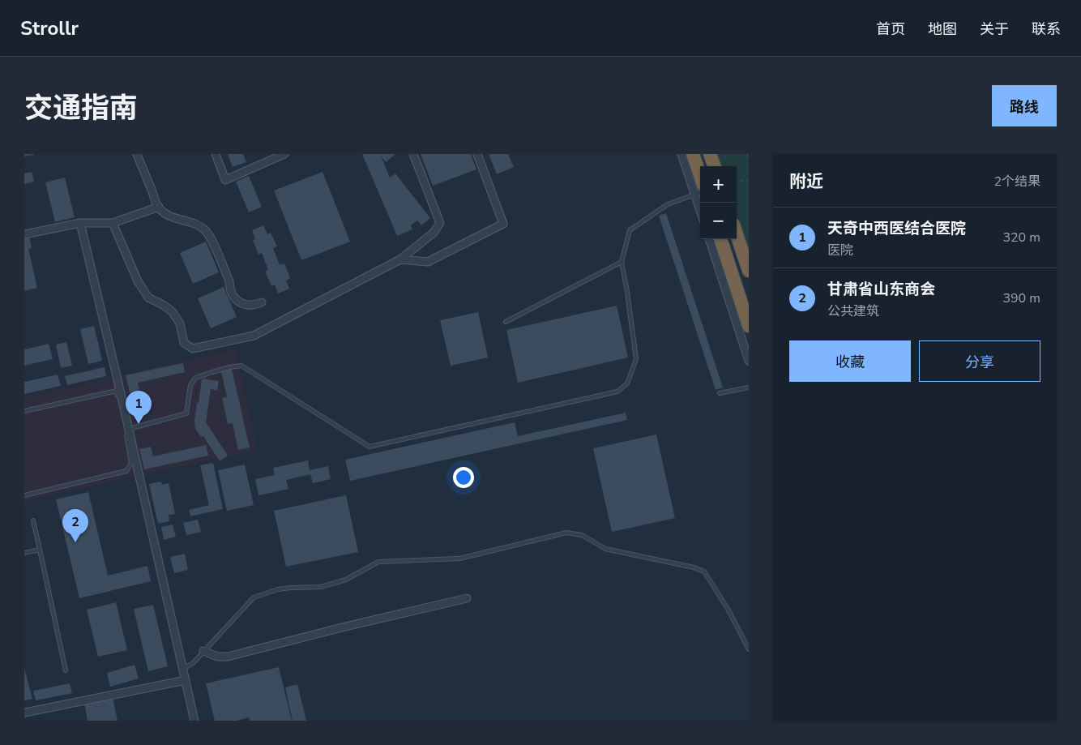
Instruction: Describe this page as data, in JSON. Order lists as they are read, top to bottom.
{
  "page": {
    "header": "Strollr",
    "nav": [
      "首页",
      "地图",
      "关于",
      "联系"
    ],
    "title": "交通指南",
    "buttons": [
      "路线",
      ["收藏", "分享"]
    ],
    "heading": ["附近", "2个结果"],
    "map_buttons": ["+", "−"],
    "list": [
      {
        "mark": "1",
        "name": "天奇中西医结合医院",
        "note": "医院",
        "value": "320 m"
      },
      {
        "mark": "2",
        "name": "甘肃省山东商会",
        "note": "公共建筑",
        "value": "390 m"
      }
    ],
    "pins": ["1", "2"]
  }
}
